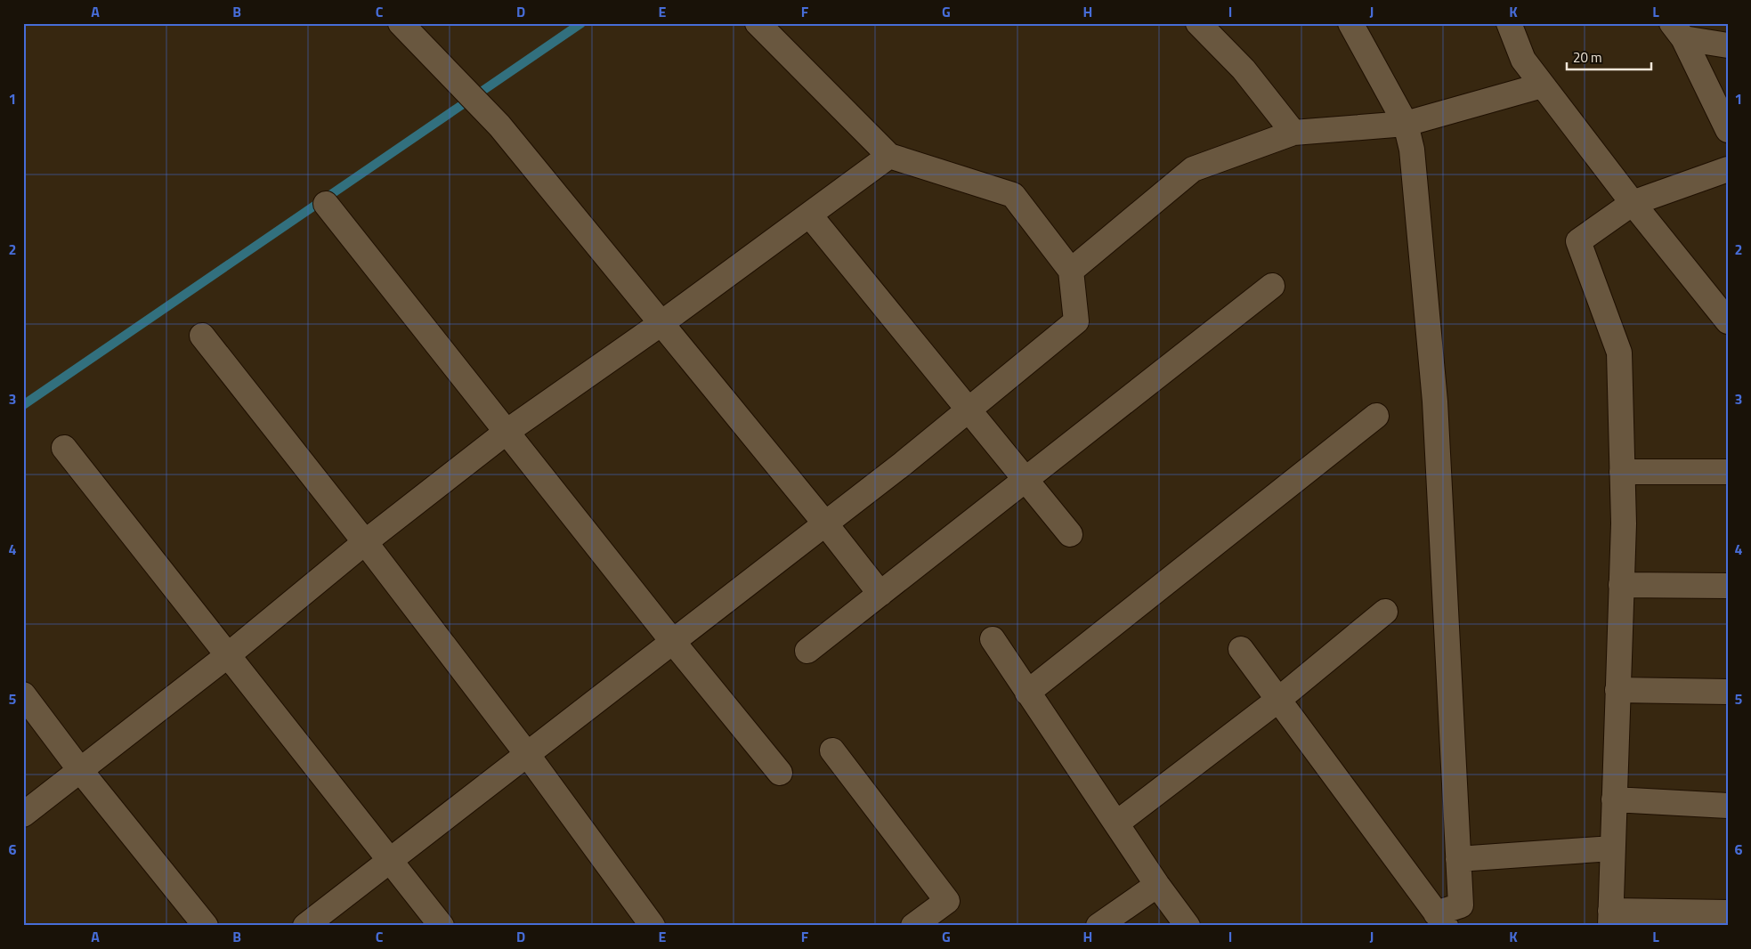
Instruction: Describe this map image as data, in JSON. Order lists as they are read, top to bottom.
{
  "scale_bar": "20 m",
  "grid": {
    "columns": [
      "A",
      "B",
      "C",
      "D",
      "E",
      "F",
      "G",
      "H",
      "I",
      "J",
      "K",
      "L"
    ],
    "rows": [
      "1",
      "2",
      "3",
      "4",
      "5",
      "6"
    ]
  }
}
